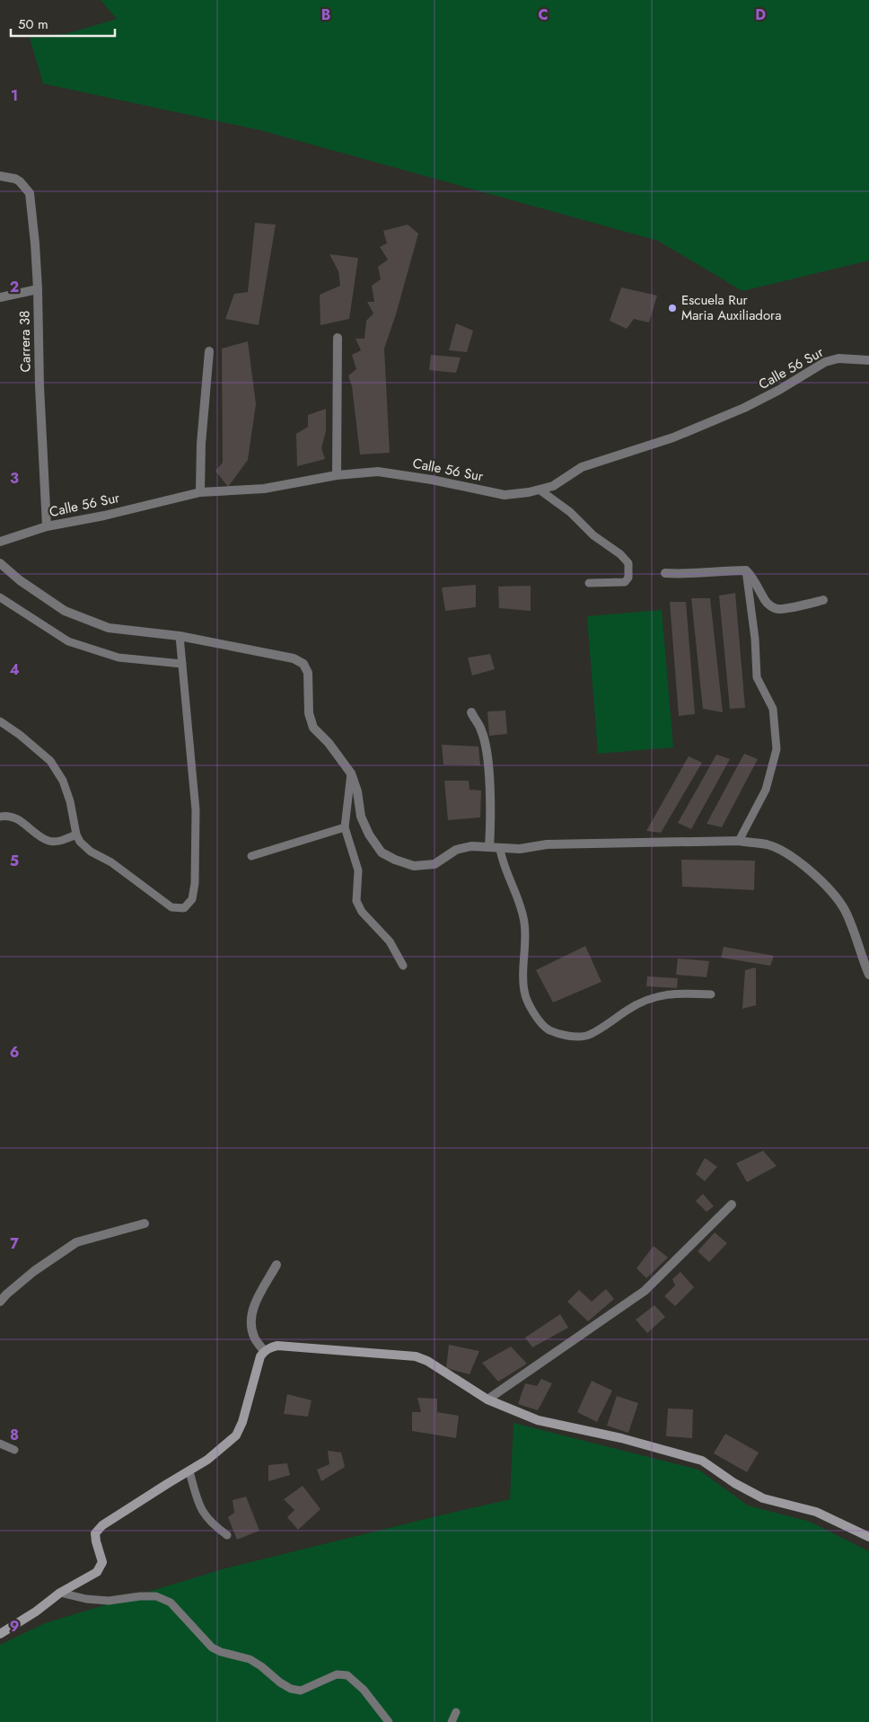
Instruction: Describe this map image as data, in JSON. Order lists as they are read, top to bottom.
{
  "streets": {
    "street": ["Carrera 38", "Calle 56 Sur"]
  },
  "crossings": [
    ["Carrera 38", "Calle 56 Sur"]
  ],
  "places": ["Escuela Rur Maria Auxiliadora"],
  "scale_bar": "50 m",
  "grid": {
    "columns": ["B", "C", "D"],
    "rows": [
      "1",
      "2",
      "3",
      "4",
      "5",
      "6",
      "7",
      "8",
      "9"
    ]
  }
}
